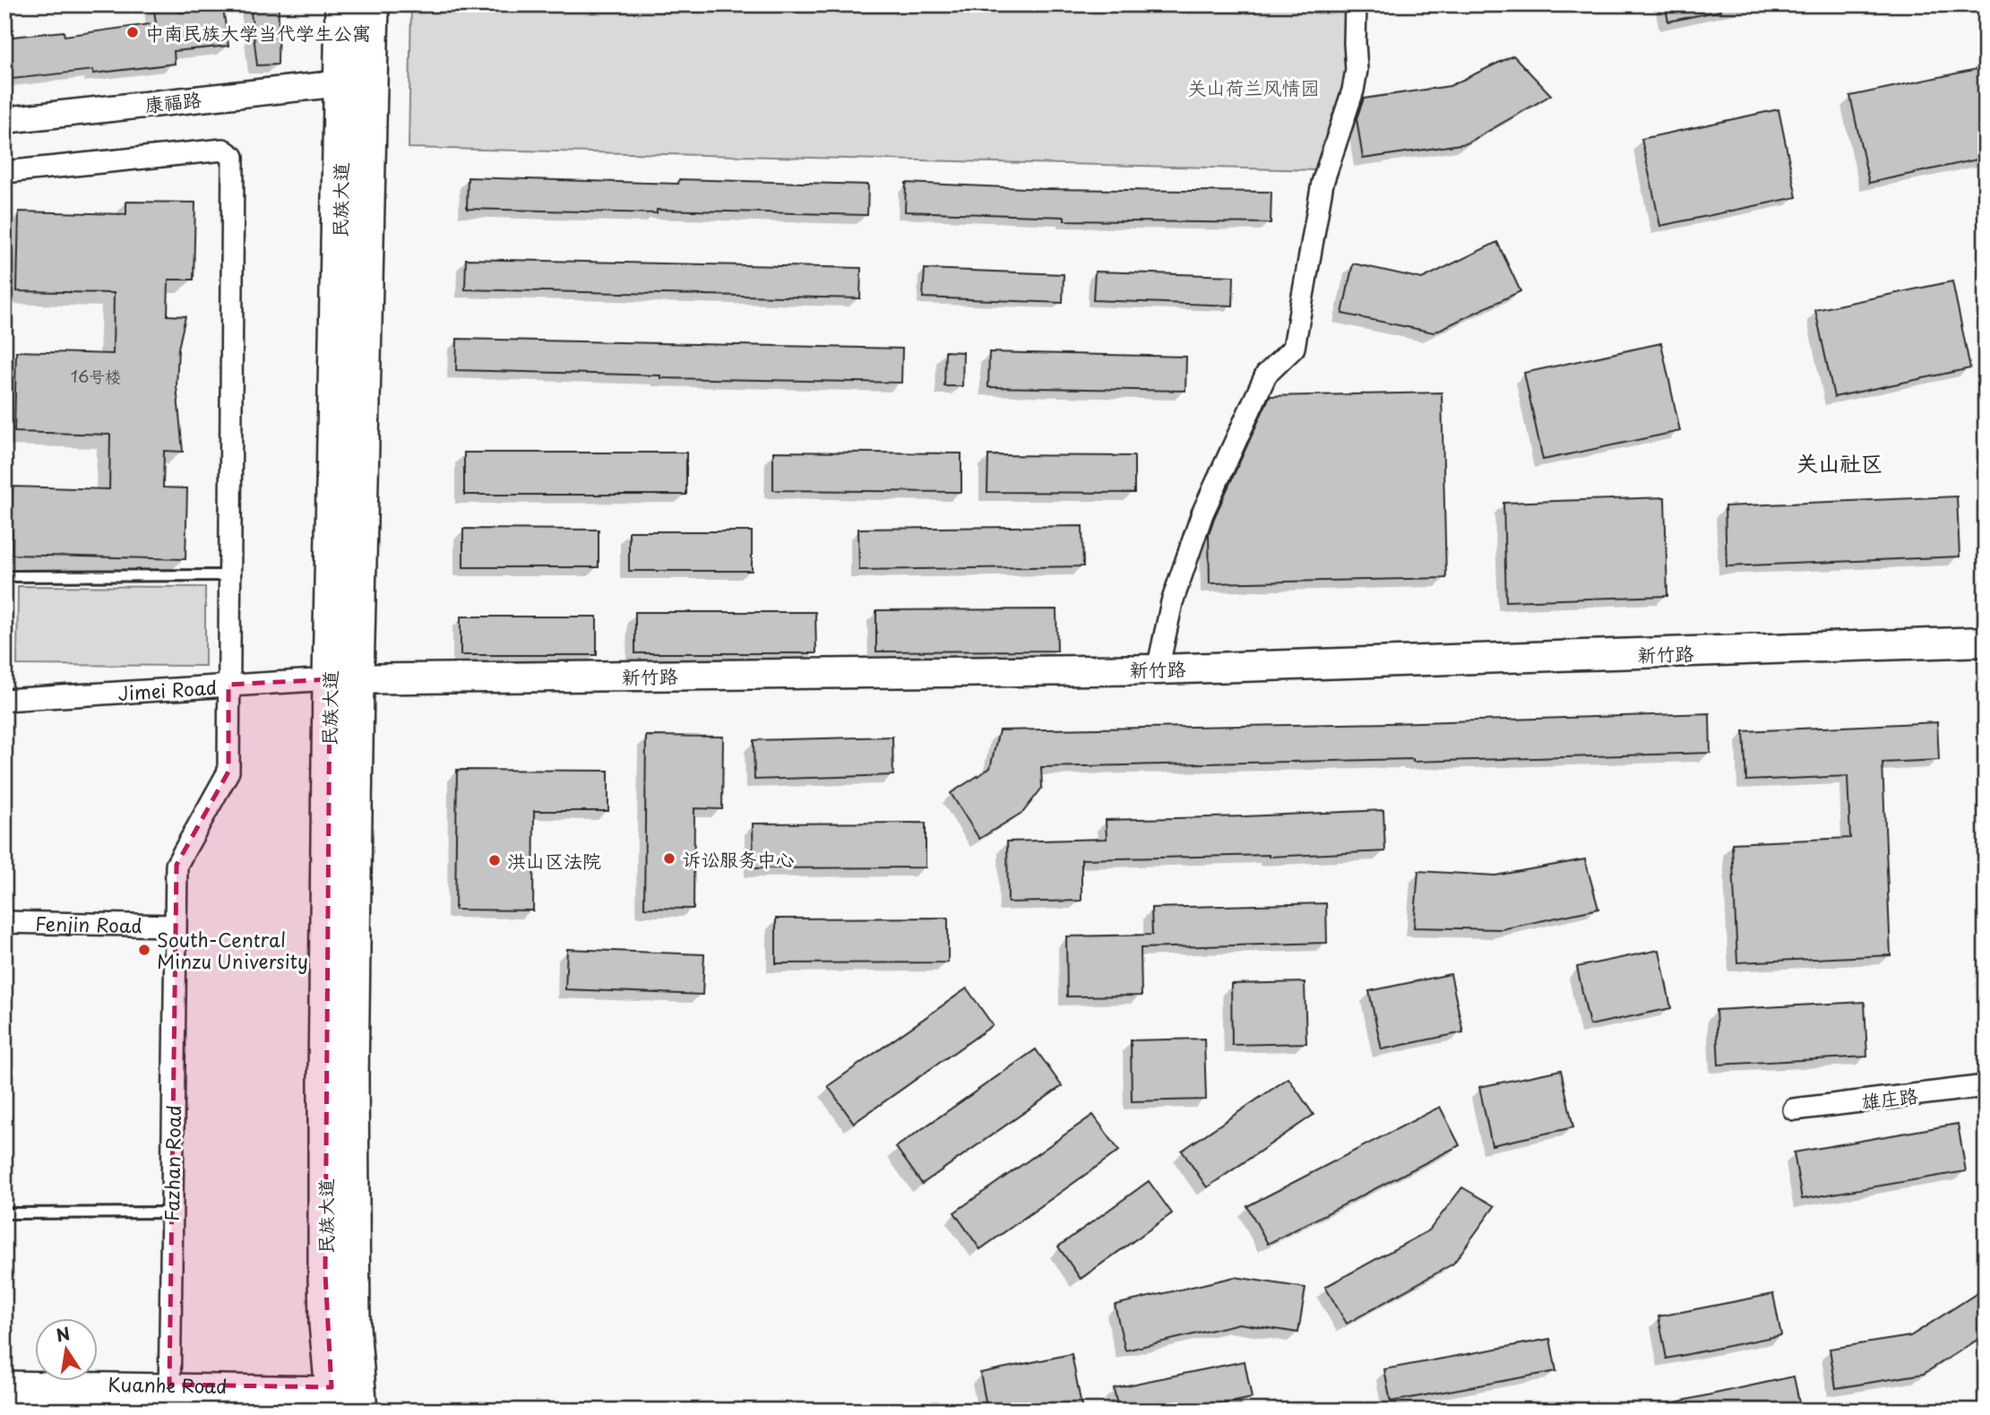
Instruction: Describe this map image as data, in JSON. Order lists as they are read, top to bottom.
{
  "streets": {
    "main road": ["民族大道", "新竹路"],
    "street": [
      "康福路",
      "Jimei Road",
      "Fenjin Road",
      "雄庄路",
      "Fazhan Road",
      "Kuanhe Road"
    ]
  },
  "crossings": [
    ["康福路", "民族大道"],
    ["民族大道", "新竹路"],
    ["民族大道", "Jimei Road"],
    ["民族大道", "Kuanhe Road"],
    ["新竹路", "Jimei Road"],
    ["Jimei Road", "Fazhan Road"],
    ["Fenjin Road", "Fazhan Road"],
    ["Fazhan Road", "Kuanhe Road"]
  ],
  "districts": ["关山社区"],
  "parks": ["关山荷兰风情园"],
  "places": [
    "中南民族大学当代学生公寓",
    "诉讼服务中心",
    "洪山区法院",
    "South-Central Minzu University"
  ],
  "house_numbers": ["16号楼"],
  "north": "top"
}
